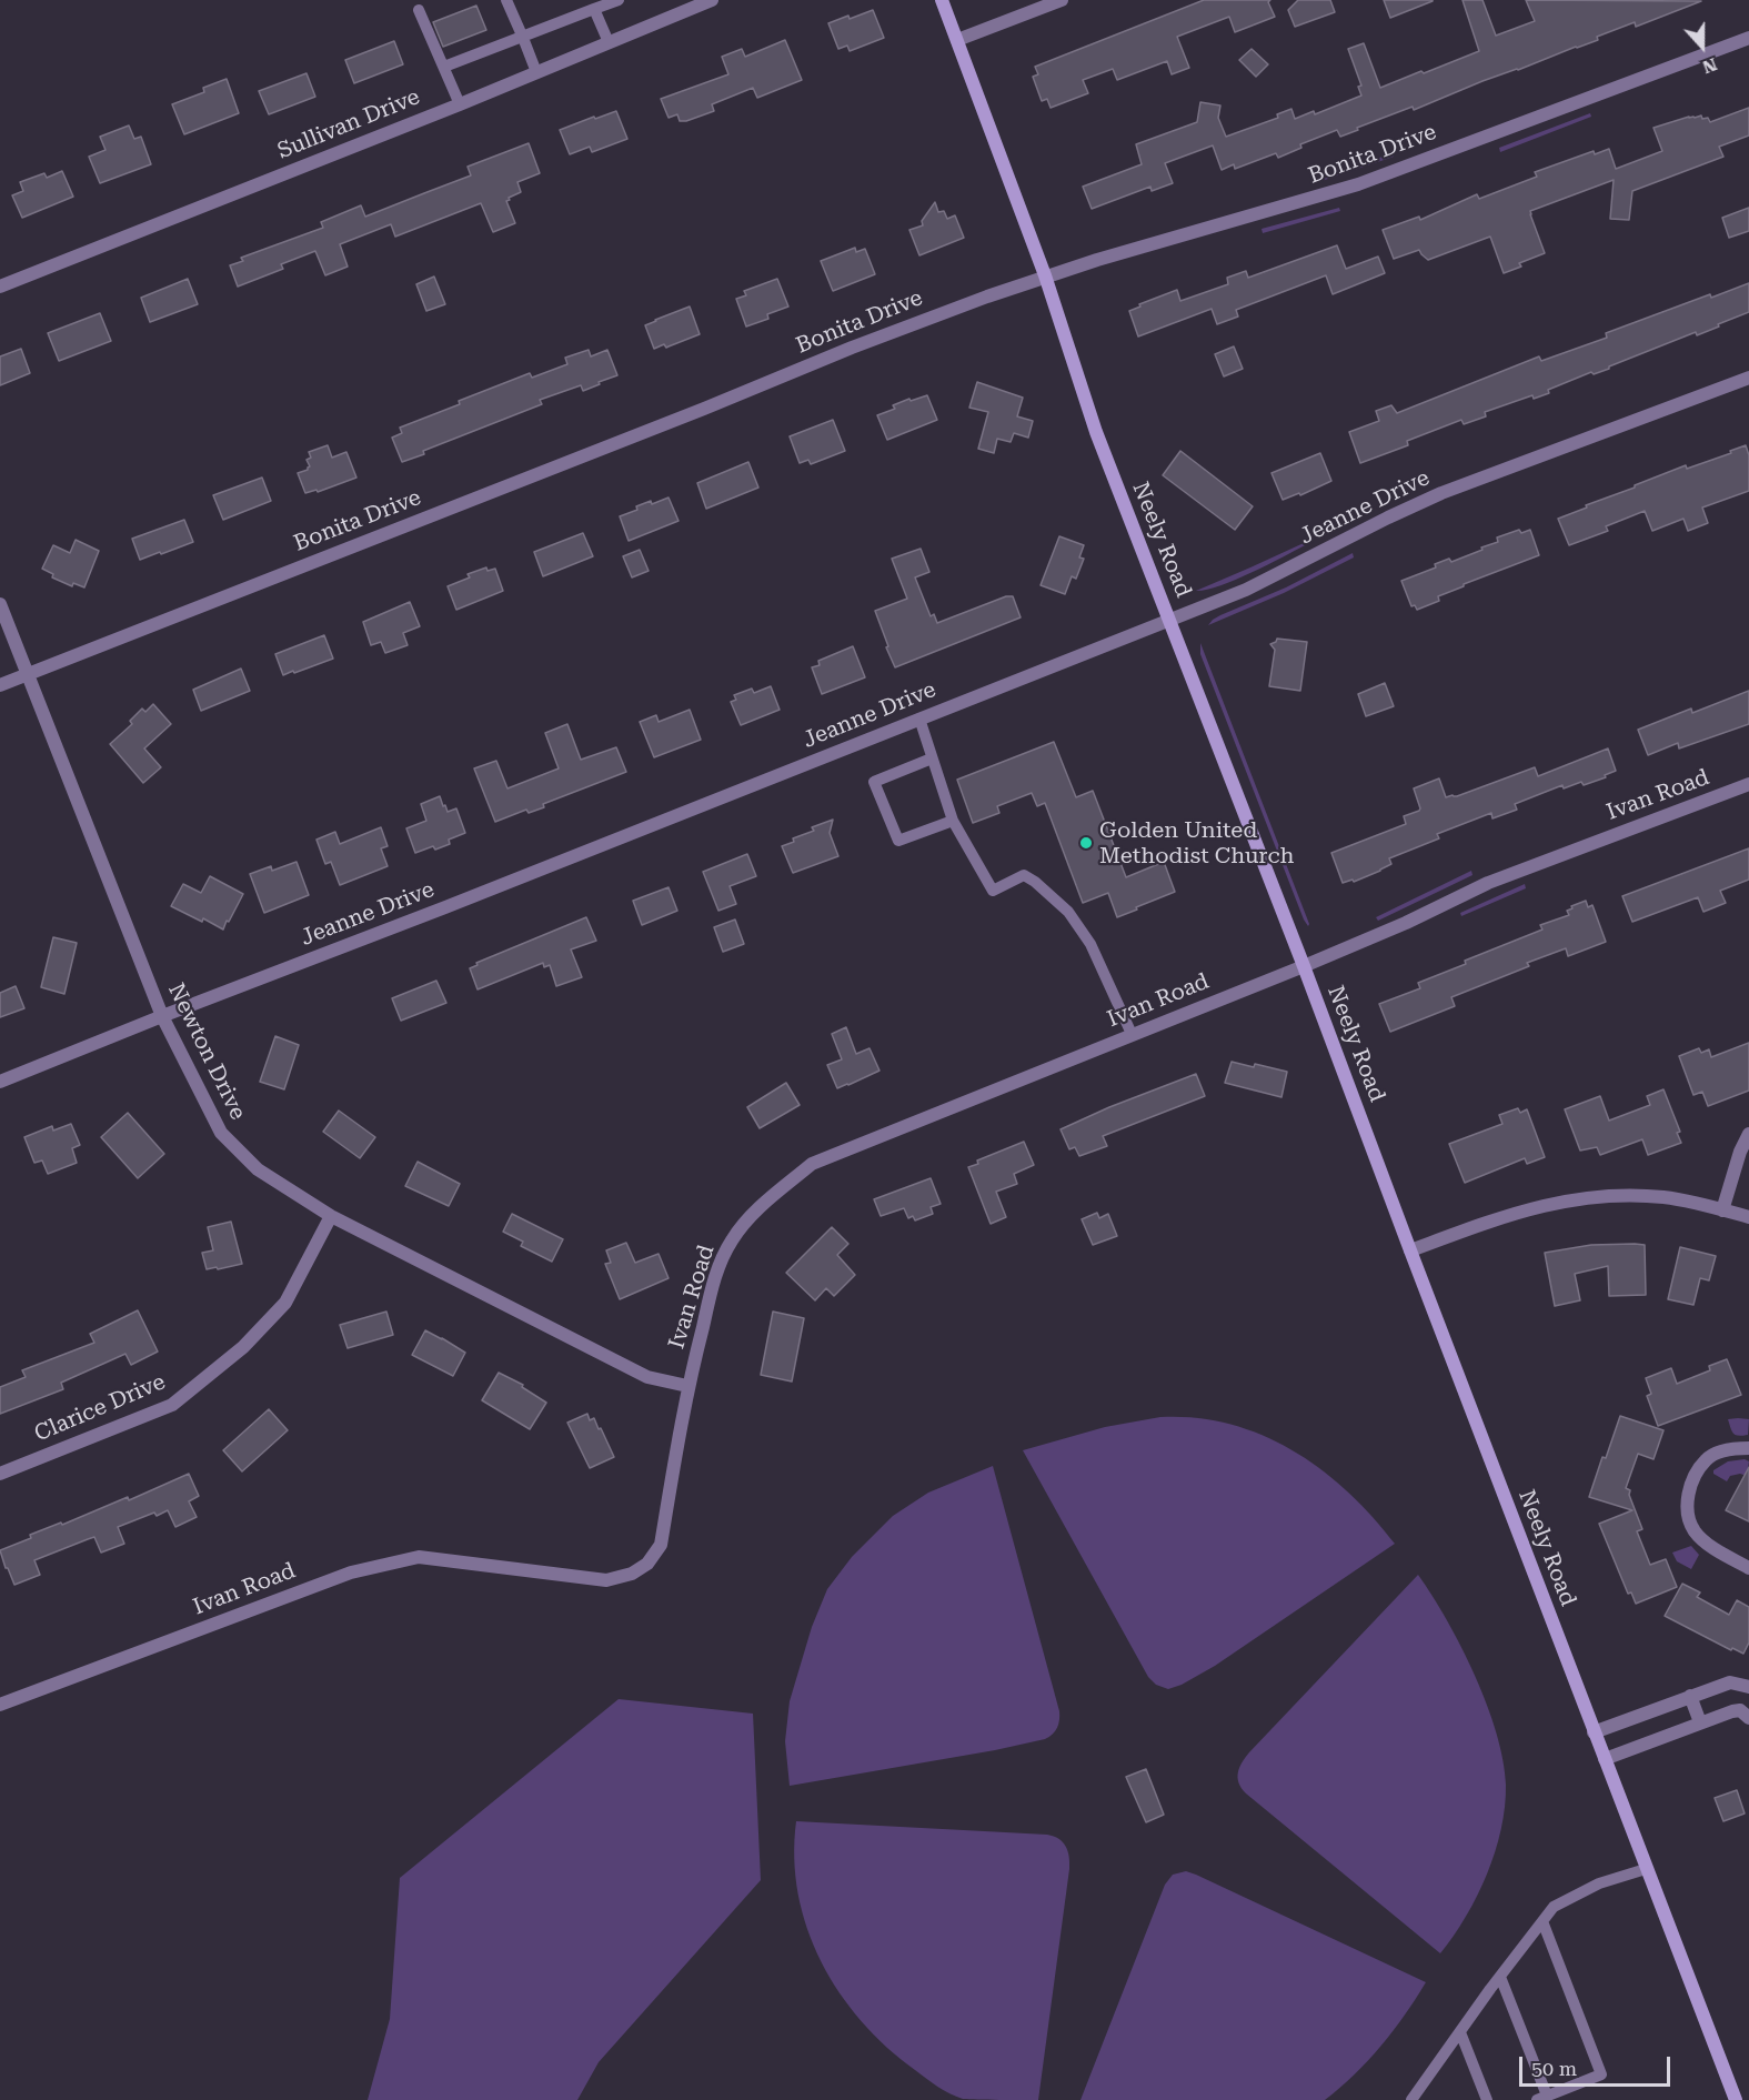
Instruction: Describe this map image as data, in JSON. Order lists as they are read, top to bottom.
{
  "streets": {
    "street": [
      "Sullivan Drive",
      "Bonita Drive",
      "Jeanne Drive",
      "Neely Road",
      "Ivan Road",
      "Newton Drive",
      "Clarice Drive"
    ]
  },
  "crossings": [
    ["Bonita Drive", "Neely Road"],
    ["Bonita Drive", "Newton Drive"],
    ["Jeanne Drive", "Neely Road"],
    ["Jeanne Drive", "Newton Drive"],
    ["Neely Road", "Ivan Road"],
    ["Ivan Road", "Newton Drive"],
    ["Newton Drive", "Clarice Drive"]
  ],
  "places": ["Golden United Methodist Church"],
  "scale_bar": "50 m",
  "north": "bottom"
}
